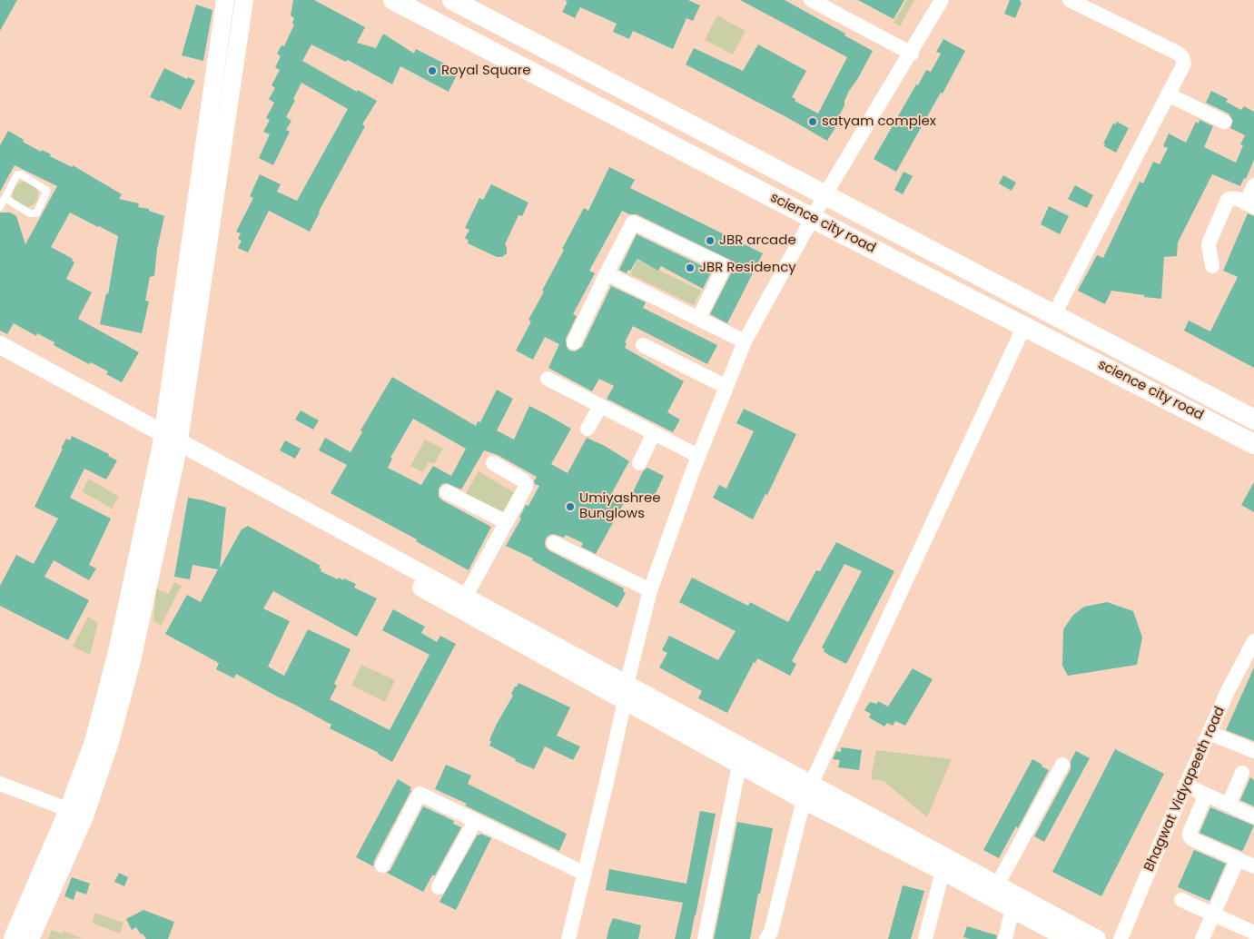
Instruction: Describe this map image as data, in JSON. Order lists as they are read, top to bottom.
{
  "streets": {
    "main road": ["science city road"],
    "street": ["Bhagwat Vidyapeeth road"]
  },
  "places": [
    "Royal Square",
    "satyam complex",
    "JBR arcade",
    "JBR Residency",
    "Umiyashree Bunglows"
  ]
}
